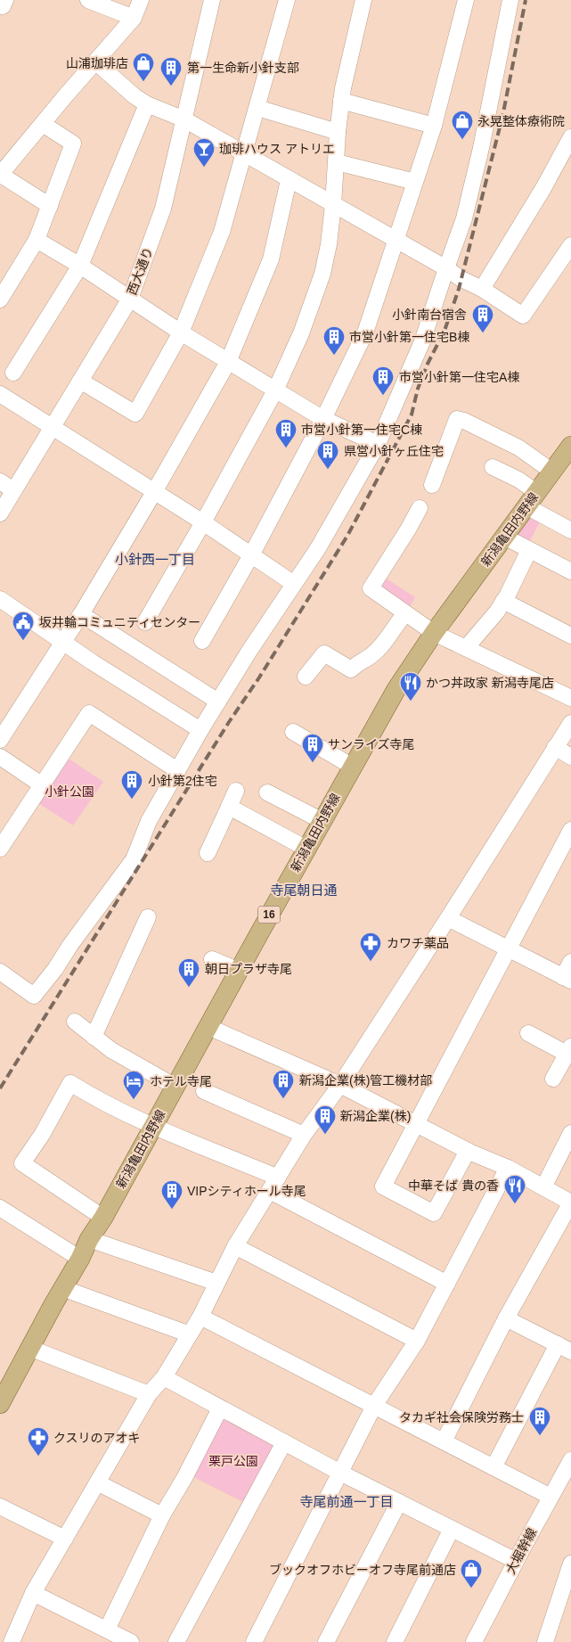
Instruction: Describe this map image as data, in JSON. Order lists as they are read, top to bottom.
{
  "streets": {
    "main road": ["新潟亀田内野線", "16"],
    "street": ["西大通り", "大堀幹線"]
  },
  "districts": ["小針西一丁目", "寺尾朝日通", "寺尾前通一丁目"],
  "parks": ["小針公園", "栗戸公園"],
  "places": {
    "shop": ["山浦珈琲店", "永晃整体療術院", "ブックオフホビーオフ寺尾前通店"],
    "building": [
      "第一生命新小針支部",
      "小針南台宿舎",
      "市営小針第一住宅B棟",
      "市営小針第一住宅A棟",
      "市営小針第一住宅C棟",
      "県営小針ヶ丘住宅",
      "サンライズ寺尾",
      "小針第2住宅",
      "朝日プラザ寺尾",
      "新潟企業(株)管工機材部",
      "新潟企業(株)",
      "VIPシティホール寺尾",
      "タカギ社会保険労務士"
    ],
    "bar": ["珈琲ハウス アトリエ"],
    "public building": ["坂井輪コミュニティセンター"],
    "restaurant": ["かつ丼政家 新潟寺尾店", "中華そば 貴の香"],
    "pharmacy": ["カワチ薬品", "クスリのアオキ"],
    "hotel": ["ホテル寺尾"]
  }
}
